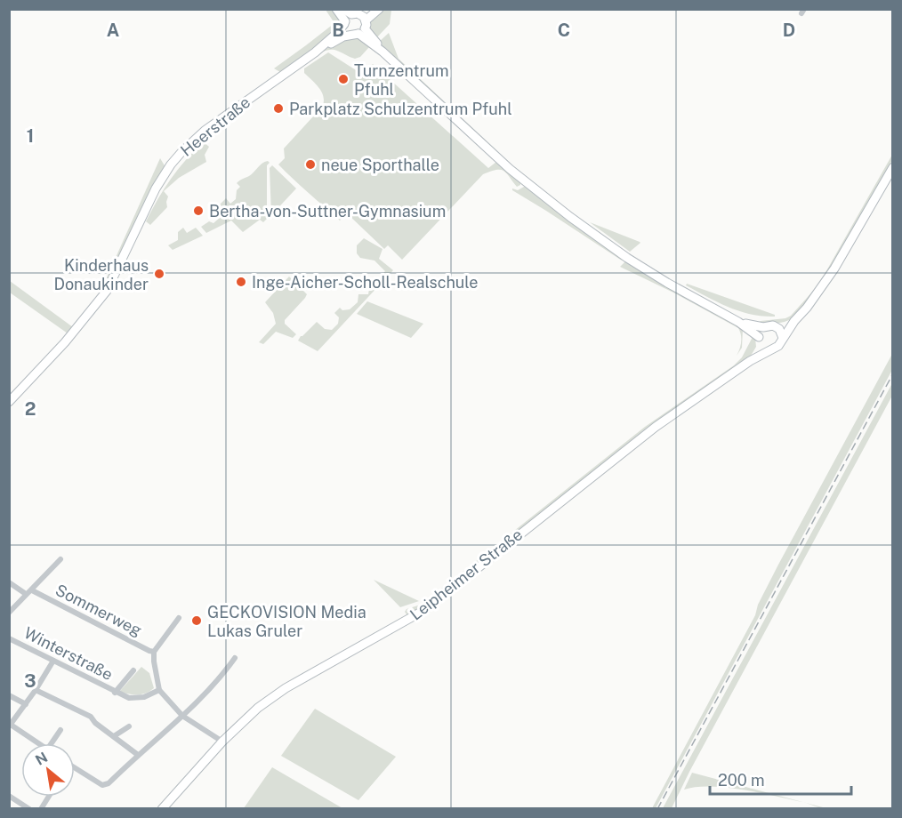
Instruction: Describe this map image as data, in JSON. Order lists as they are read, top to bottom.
{
  "streets": {
    "street": [
      "Heerstraße",
      "Leipheimer Straße",
      "Sommerweg",
      "Winterstraße"
    ]
  },
  "places": [
    "Turnzentrum Pfuhl",
    "Parkplatz Schulzentrum Pfuhl",
    "neue Sporthalle",
    "Bertha-von-Suttner-Gymnasium",
    "Kinderhaus Donaukinder",
    "Inge-Aicher-Scholl-Realschule",
    "GECKOVISION Media Lukas Gruler"
  ],
  "scale_bar": "200 m",
  "north": "top left",
  "grid": {
    "columns": [
      "A",
      "B",
      "C",
      "D"
    ],
    "rows": ["1", "2", "3"]
  }
}
